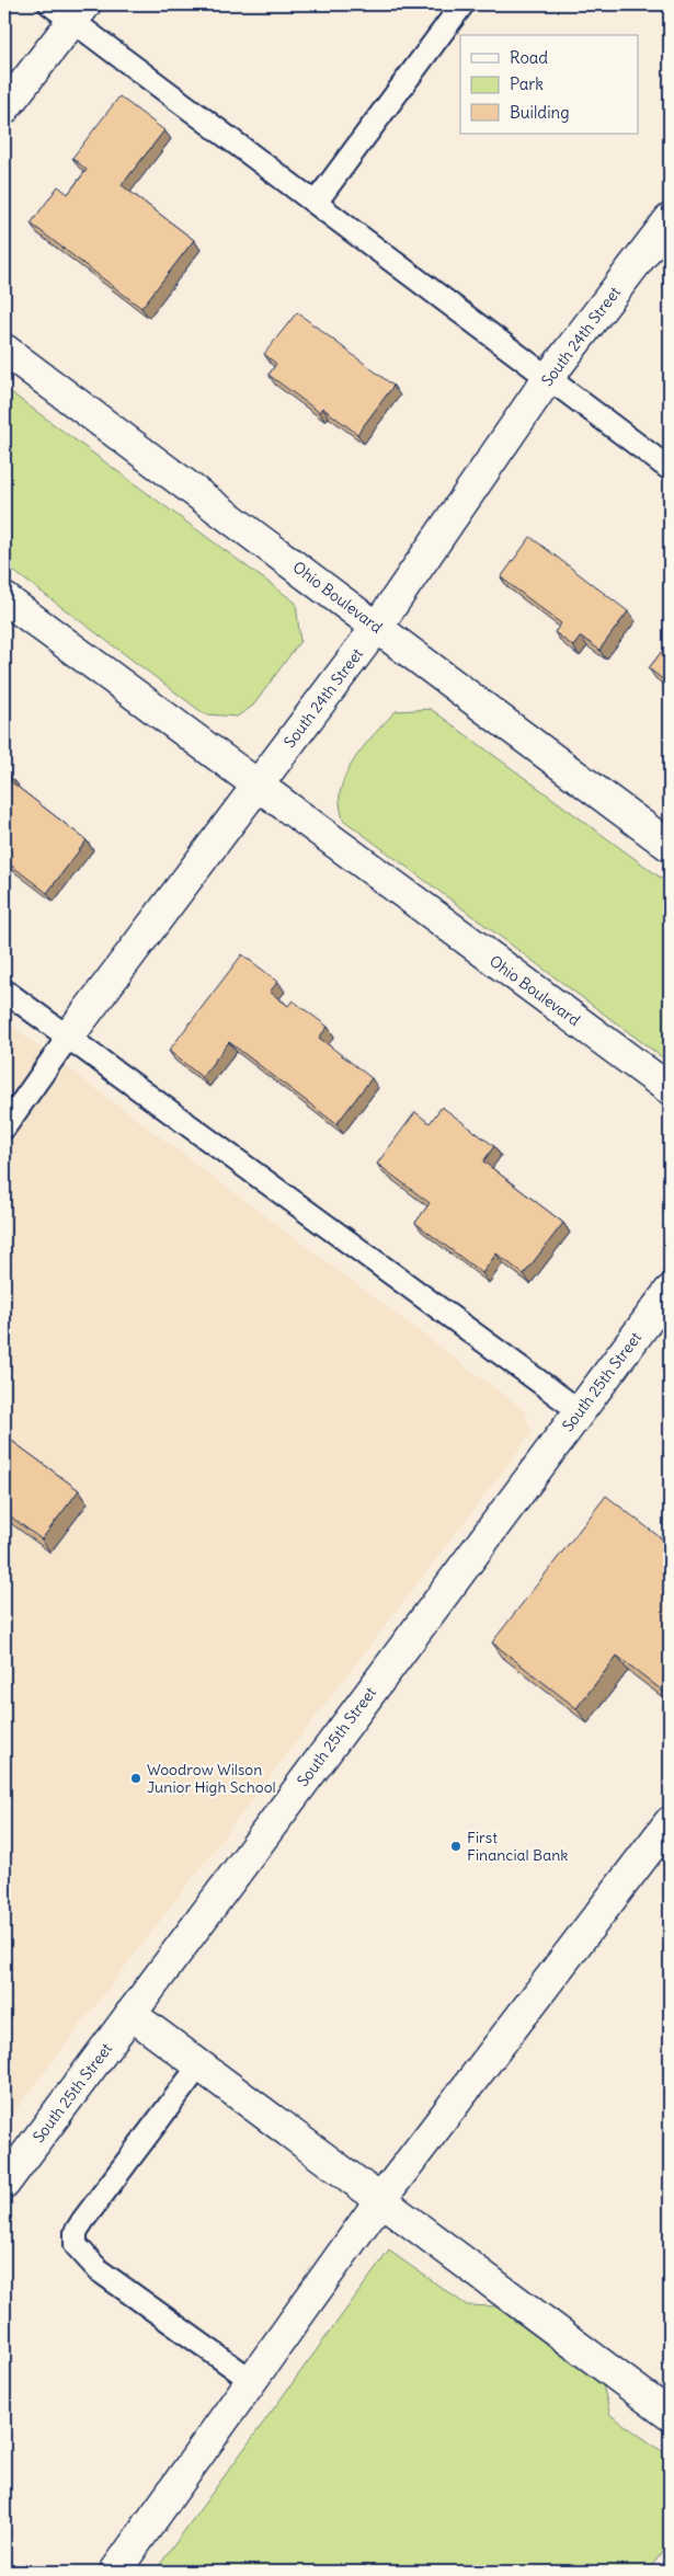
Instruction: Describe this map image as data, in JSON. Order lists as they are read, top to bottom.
{
  "streets": {
    "street": ["South 24th Street", "Ohio Boulevard", "South 25th Street"]
  },
  "crossings": [
    ["South 24th Street", "Ohio Boulevard"]
  ],
  "places": ["Woodrow Wilson Junior High School", "First Financial Bank"],
  "legend": ["Road", "Park", "Building"]
}
